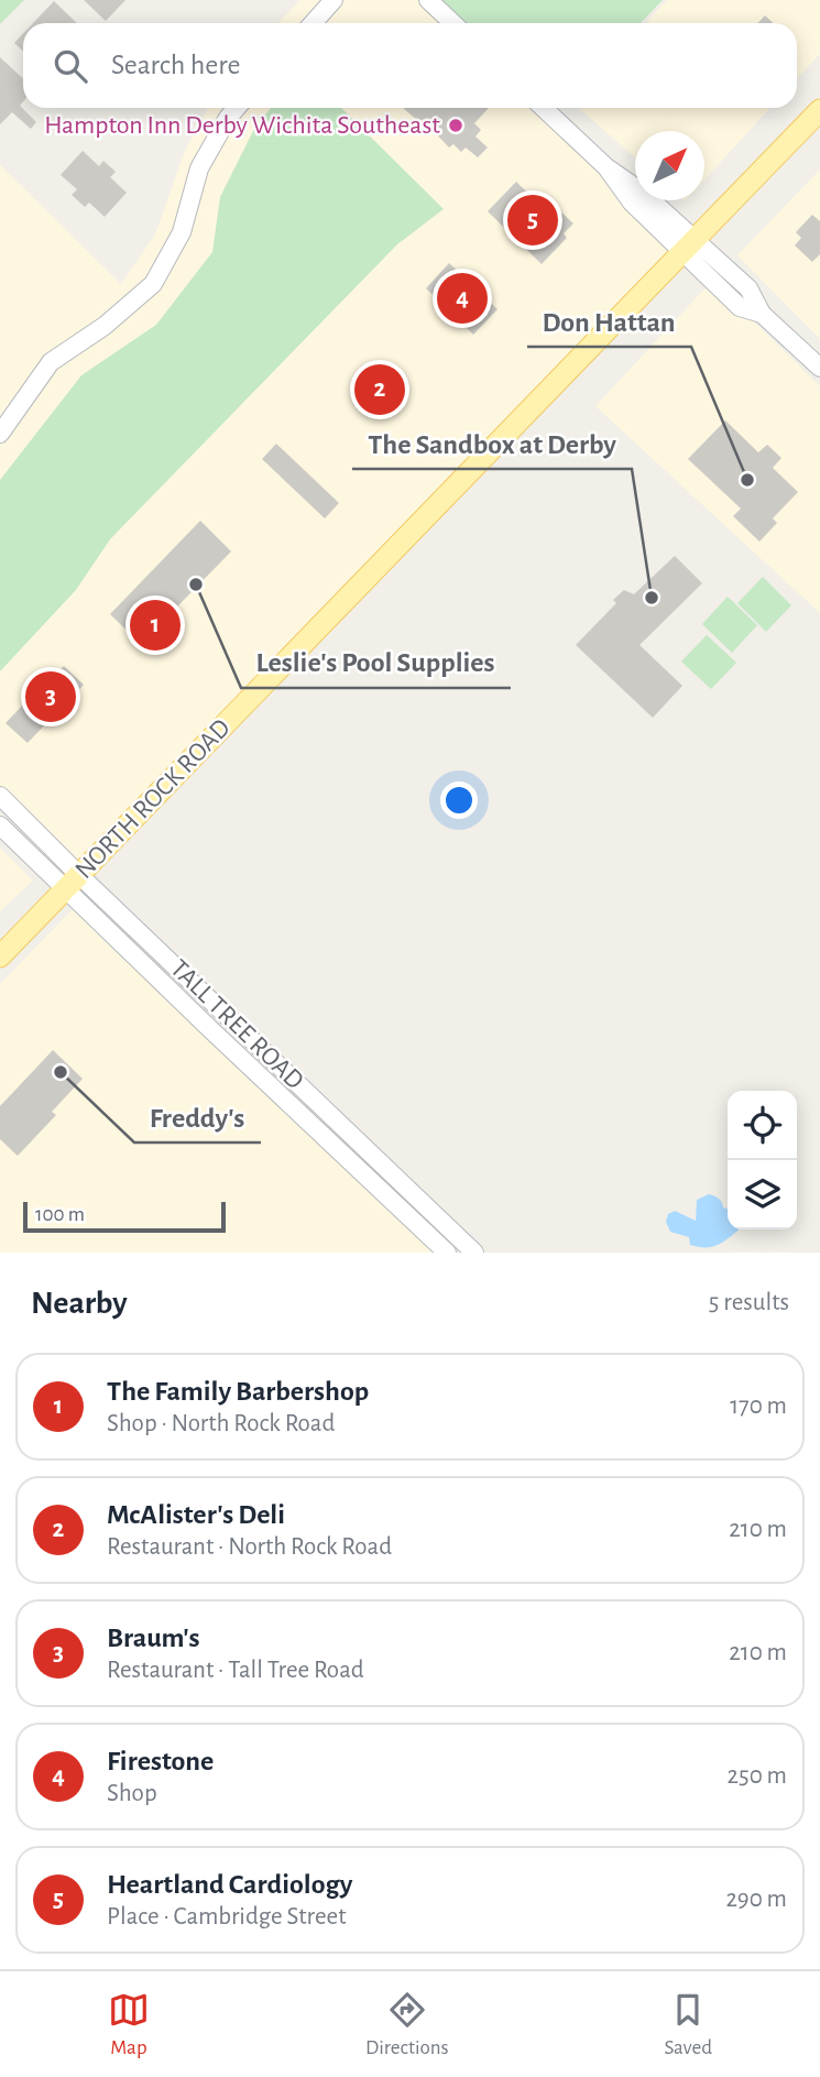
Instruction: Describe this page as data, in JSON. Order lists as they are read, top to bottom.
{
  "streets": {
    "main road": ["NORTH ROCK ROAD"],
    "street": ["TALL TREE ROAD"]
  },
  "crossings": [
    ["NORTH ROCK ROAD", "TALL TREE ROAD"]
  ],
  "places": [
    "Hampton Inn Derby Wichita Southeast",
    "Don Hattan",
    "Leslie's Pool Supplies",
    "The Sandbox at Derby",
    "Freddy's"
  ],
  "scale_bar": "100 m",
  "north": "top right",
  "page": {
    "search": "Search here",
    "pins": [
      "5",
      "4",
      "2",
      "1",
      "3"
    ],
    "scale": "100 m",
    "heading": ["Nearby", "5 results"],
    "list": [
      {
        "mark": "1",
        "name": "The Family Barbershop",
        "note": "Shop · North Rock Road",
        "value": "170 m"
      },
      {
        "mark": "2",
        "name": "McAlister's Deli",
        "note": "Restaurant · North Rock Road",
        "value": "210 m"
      },
      {
        "mark": "3",
        "name": "Braum's",
        "note": "Restaurant · Tall Tree Road",
        "value": "210 m"
      },
      {
        "mark": "4",
        "name": "Firestone",
        "note": "Shop",
        "value": "250 m"
      },
      {
        "mark": "5",
        "name": "Heartland Cardiology",
        "note": "Place · Cambridge Street",
        "value": "290 m"
      }
    ],
    "nav": ["Map", "Directions", "Saved"]
  }
}
